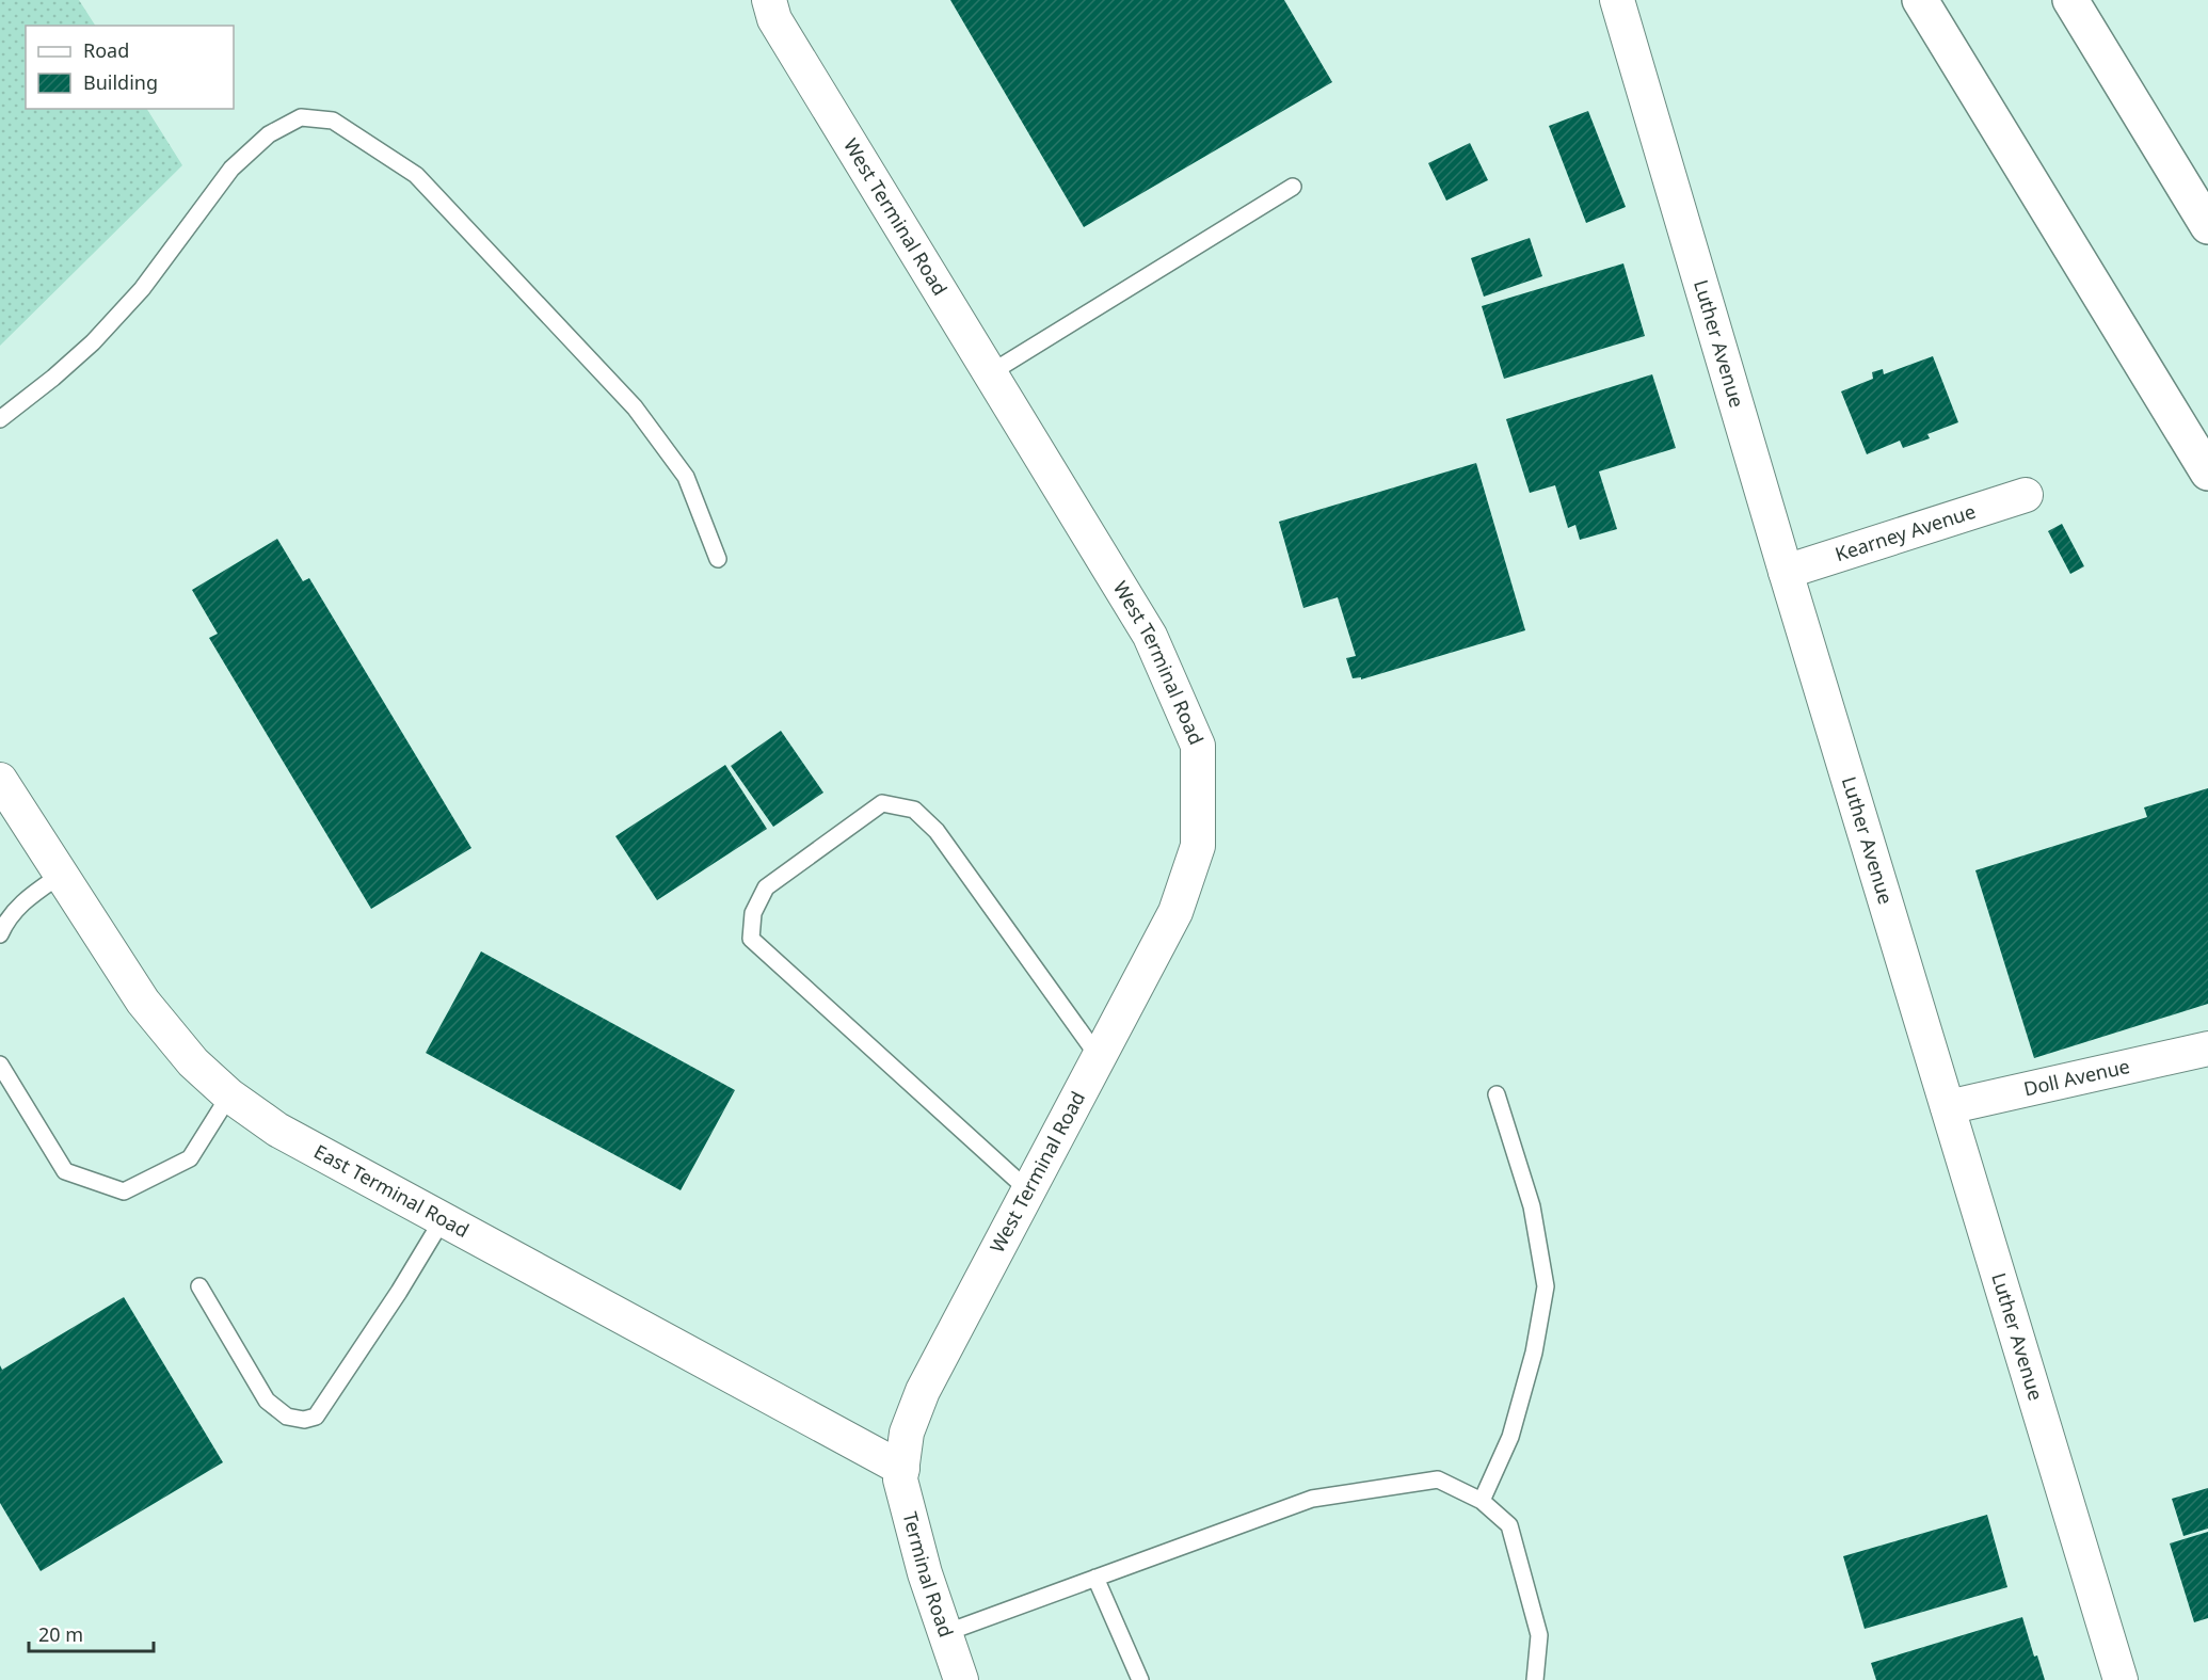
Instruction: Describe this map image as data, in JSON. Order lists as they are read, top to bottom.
{
  "streets": {
    "street": [
      "West Terminal Road",
      "Luther Avenue",
      "Kearney Avenue",
      "Doll Avenue",
      "East Terminal Road",
      "Terminal Road"
    ]
  },
  "crossings": [
    ["West Terminal Road", "East Terminal Road"],
    ["West Terminal Road", "Terminal Road"],
    ["Luther Avenue", "Kearney Avenue"],
    ["Luther Avenue", "Doll Avenue"],
    ["East Terminal Road", "Terminal Road"]
  ],
  "legend": ["Road", "Building"],
  "scale_bar": "20 m"
}
